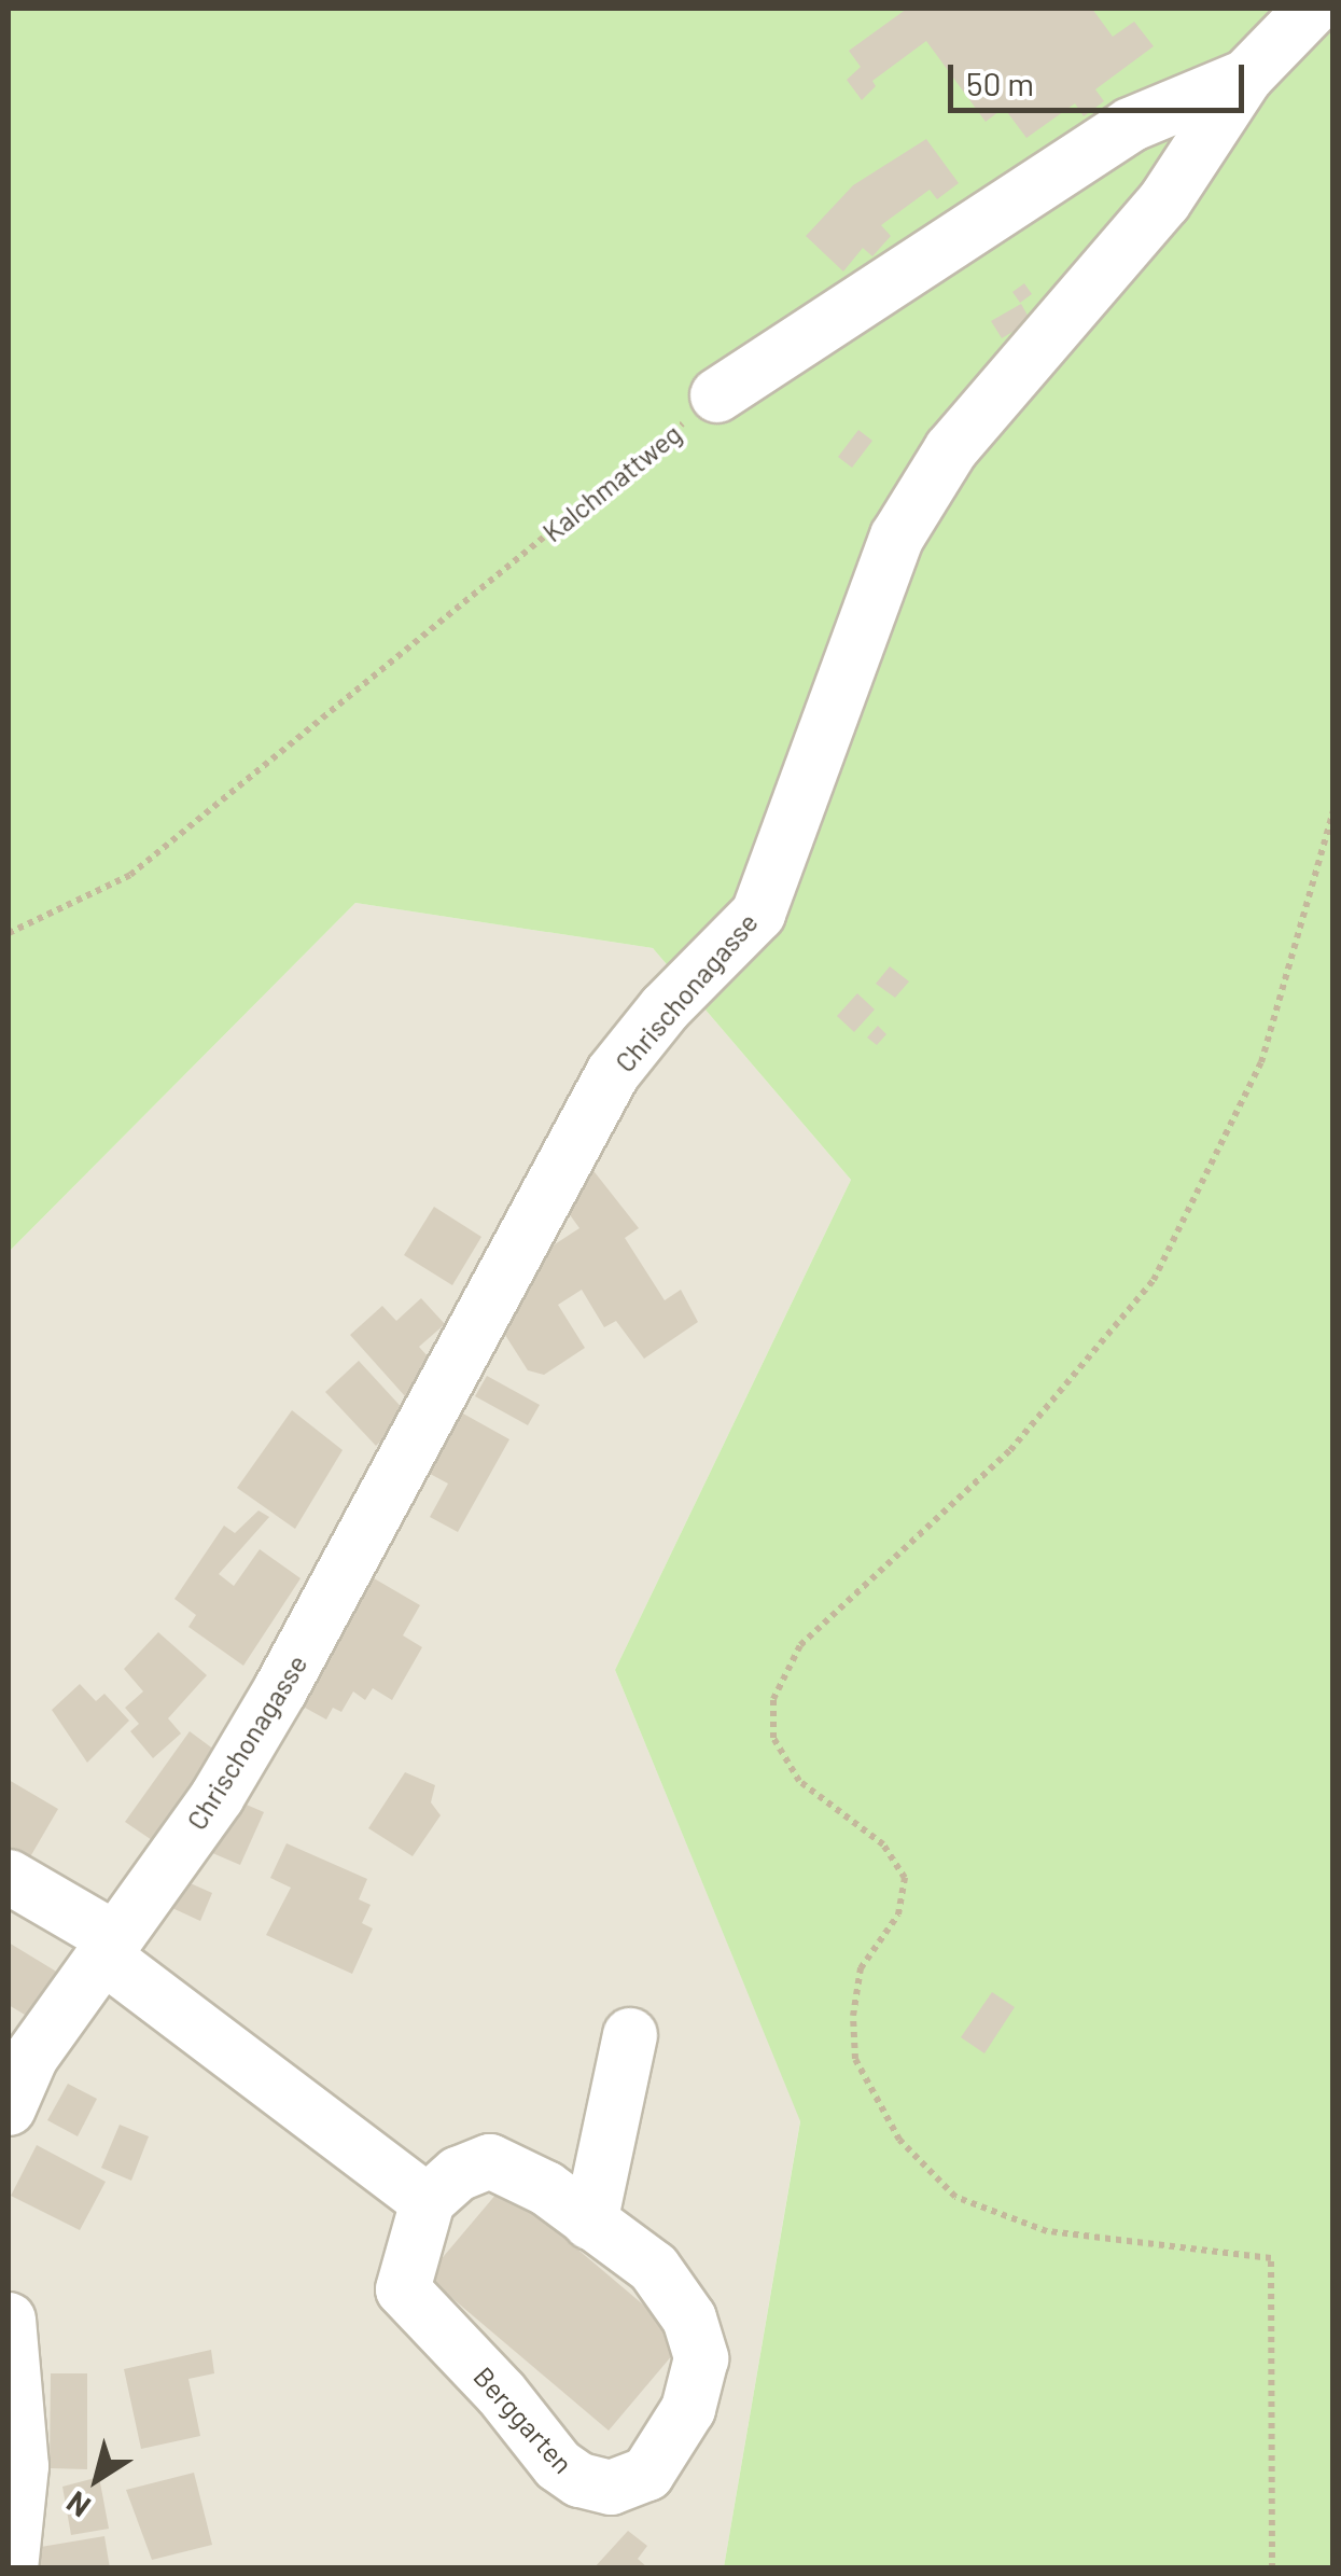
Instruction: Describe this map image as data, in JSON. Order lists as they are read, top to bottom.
{
  "streets": {
    "street": ["Chrischonagasse", "Berggarten"],
    "path": ["Kalchmattweg"]
  },
  "scale_bar": "50 m",
  "north": "bottom left"
}
